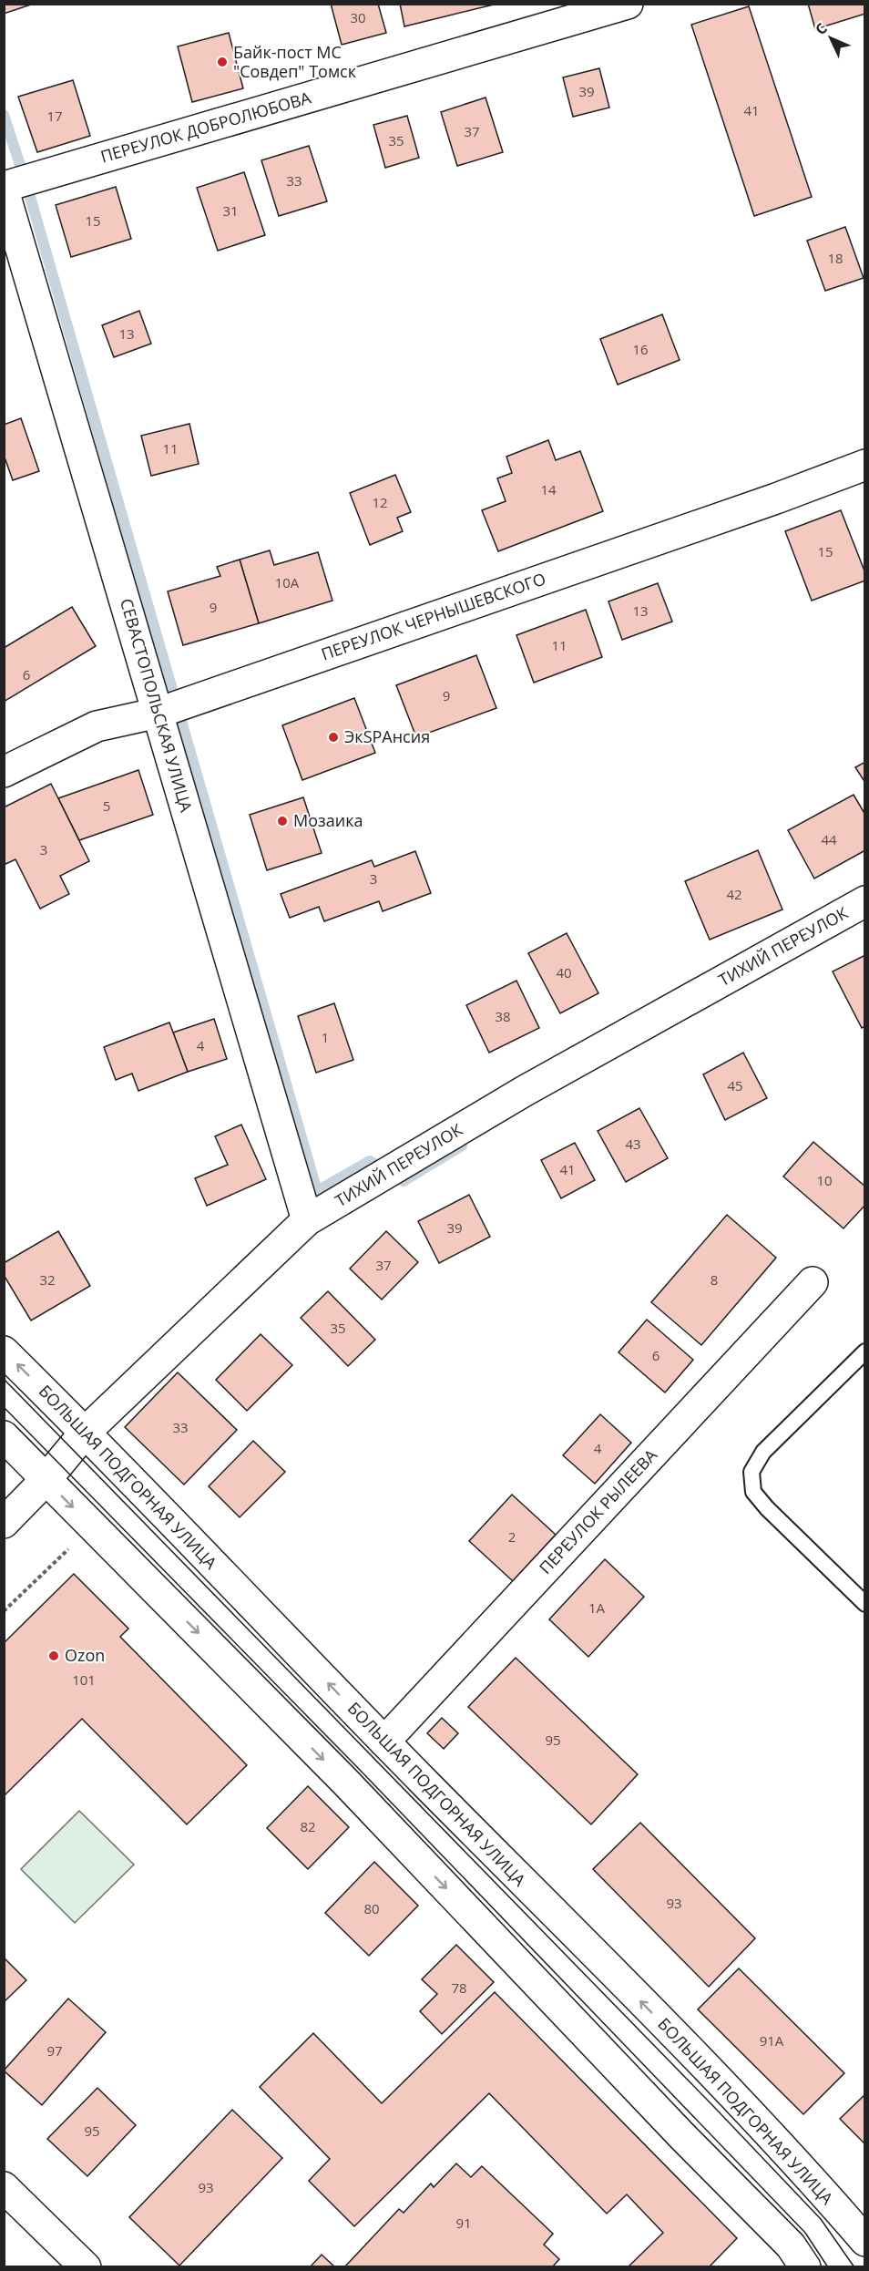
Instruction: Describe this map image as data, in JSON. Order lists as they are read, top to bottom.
{
  "streets": {
    "street": [
      "ПЕРЕУЛОК ДОБРОЛЮБОВА",
      "ПЕРЕУЛОК ЧЕРНЫШЕВСКОГО",
      "СЕВАСТОПОЛЬСКАЯ УЛИЦА",
      "ТИХИЙ ПЕРЕУЛОК",
      "БОЛЬШАЯ ПОДГОРНАЯ УЛИЦА",
      "ПЕРЕУЛОК РЫЛЕЕВА"
    ]
  },
  "crossings": [
    ["ПЕРЕУЛОК ДОБРОЛЮБОВА", "СЕВАСТОПОЛЬСКАЯ УЛИЦА"],
    ["ПЕРЕУЛОК ЧЕРНЫШЕВСКОГО", "СЕВАСТОПОЛЬСКАЯ УЛИЦА"],
    ["СЕВАСТОПОЛЬСКАЯ УЛИЦА", "ТИХИЙ ПЕРЕУЛОК"],
    ["ТИХИЙ ПЕРЕУЛОК", "БОЛЬШАЯ ПОДГОРНАЯ УЛИЦА"],
    ["БОЛЬШАЯ ПОДГОРНАЯ УЛИЦА", "ПЕРЕУЛОК РЫЛЕЕВА"]
  ],
  "places": [
    "Байк-пост MC \"Совдеп\" Томск",
    "ЭкSPAнсия",
    "Мозаика",
    "Ozon"
  ],
  "house_numbers": [
    "30",
    "39",
    "41",
    "17",
    "37",
    "35",
    "33",
    "31",
    "15",
    "18",
    "13",
    "16",
    "11",
    "14",
    "12",
    "15",
    "10А",
    "9",
    "13",
    "11",
    "6",
    "9",
    "5",
    "44",
    "3",
    "3",
    "42",
    "40",
    "38",
    "1",
    "4",
    "45",
    "43",
    "41",
    "10",
    "39",
    "37",
    "32",
    "8",
    "35",
    "6",
    "33",
    "4",
    "2",
    "1А",
    "101",
    "95",
    "82",
    "93",
    "80",
    "78",
    "91А",
    "97",
    "95",
    "93",
    "91"
  ],
  "north": "top left"
}
